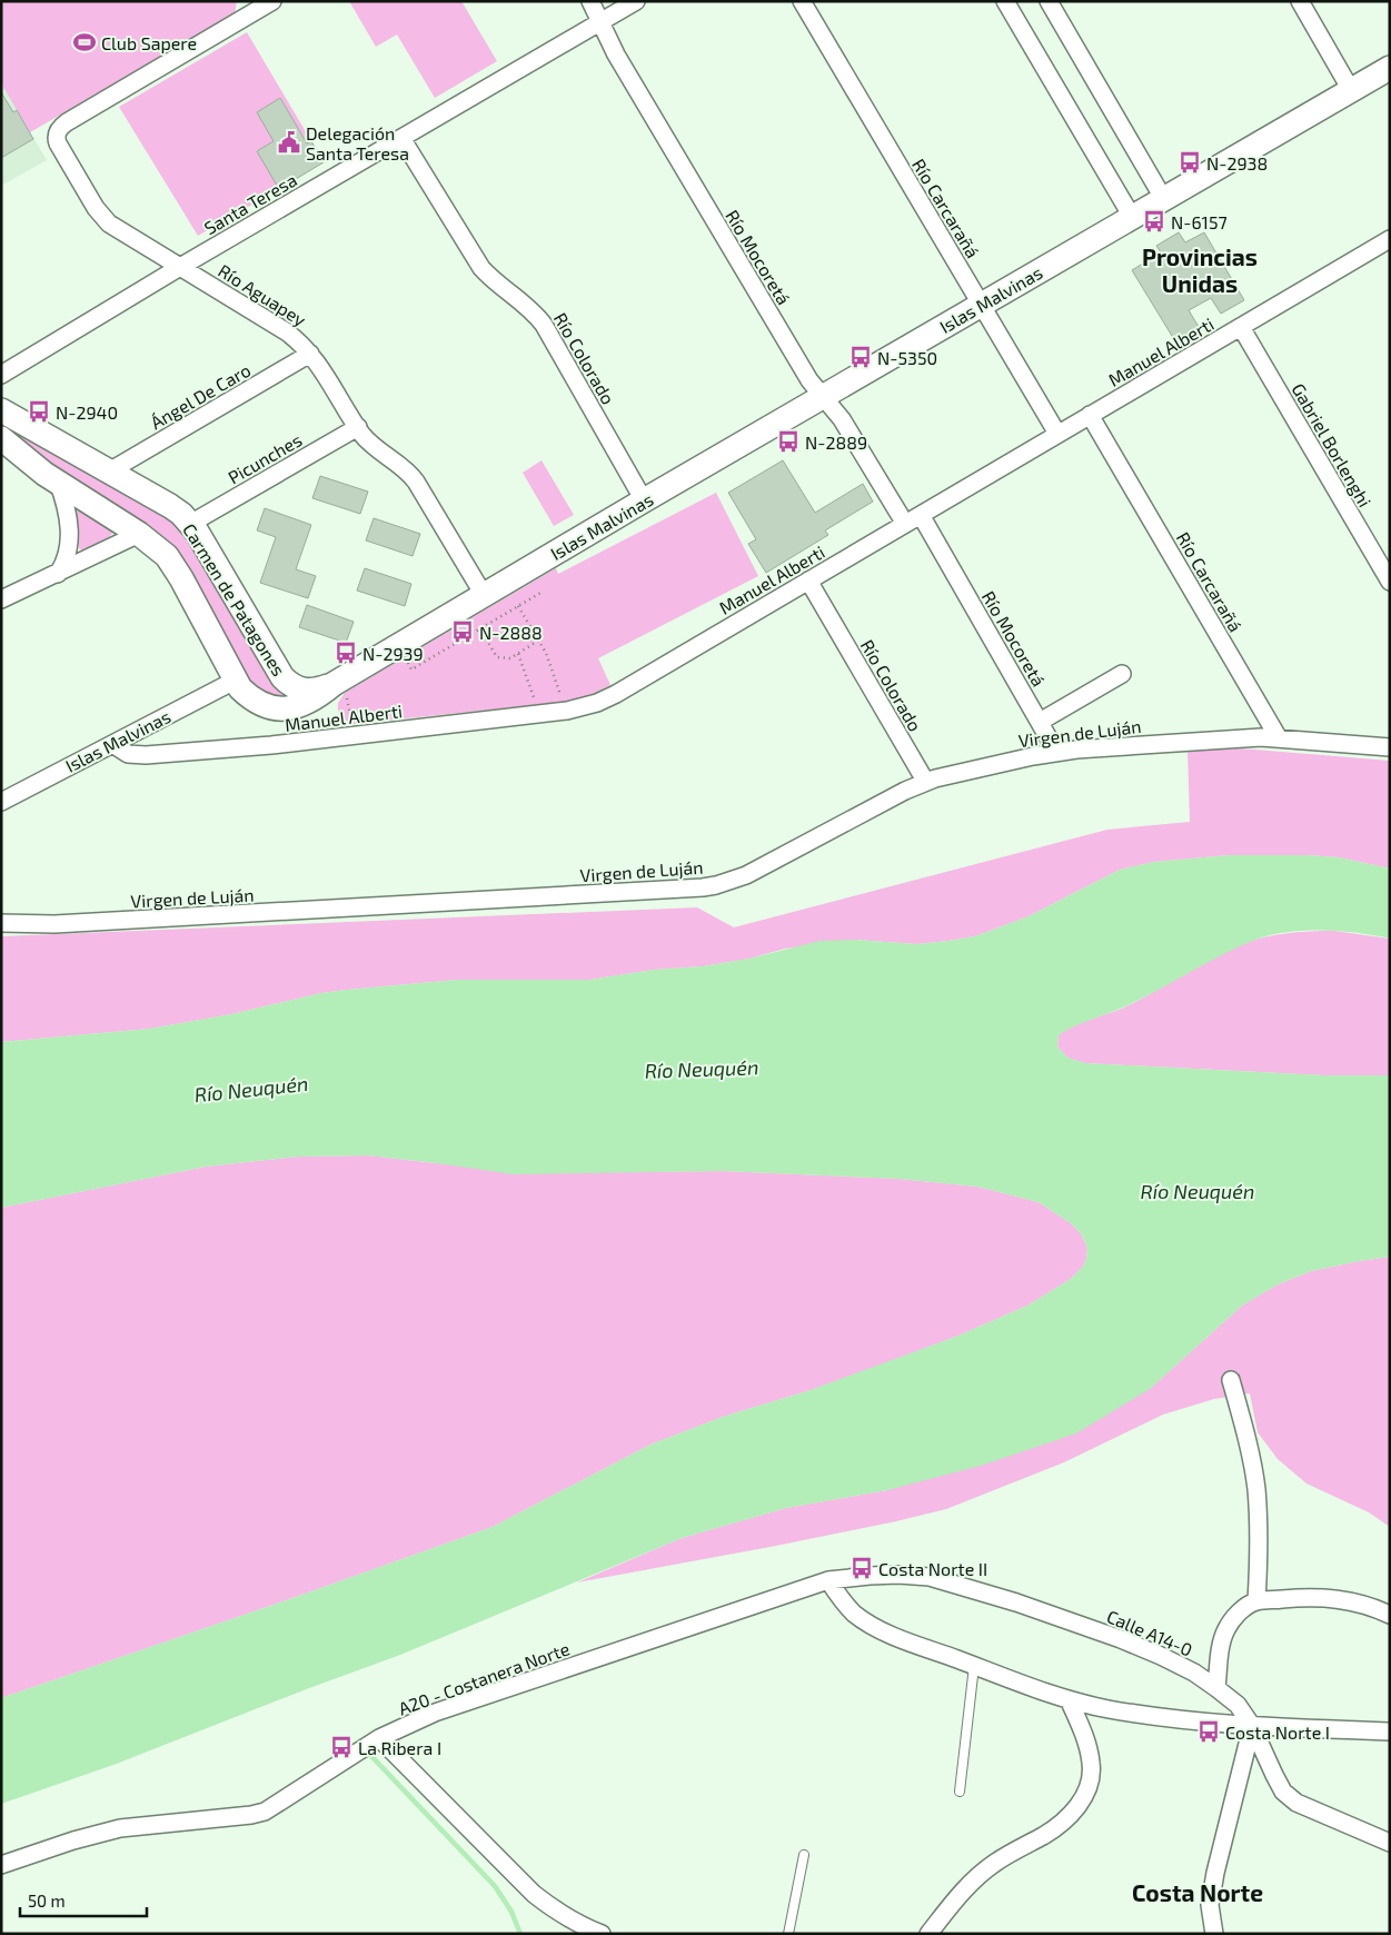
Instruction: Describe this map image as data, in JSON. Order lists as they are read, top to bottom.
{
  "streets": {
    "main road": ["Islas Malvinas", "Carmen de Patagones"],
    "street": [
      "Santa Teresa",
      "Río Carcarañá",
      "Río Mocoretá",
      "Río Aguapey",
      "Manuel Alberti",
      "Río Colorado",
      "Ángel De Caro",
      "Gabriel Borlenghi",
      "Picunches",
      "Virgen de Luján",
      "Calle A14-0",
      "A20 - Costanera Norte"
    ]
  },
  "crossings": [
    ["Santa Teresa", "Río Mocoretá"],
    ["Santa Teresa", "Río Aguapey"],
    ["Santa Teresa", "Río Colorado"],
    ["Río Carcarañá", "Islas Malvinas"],
    ["Río Carcarañá", "Manuel Alberti"],
    ["Río Carcarañá", "Virgen de Luján"],
    ["Río Mocoretá", "Islas Malvinas"],
    ["Río Mocoretá", "Manuel Alberti"],
    ["Río Mocoretá", "Virgen de Luján"],
    ["Río Aguapey", "Islas Malvinas"],
    ["Río Aguapey", "Ángel De Caro"],
    ["Río Aguapey", "Picunches"],
    ["Islas Malvinas", "Manuel Alberti"],
    ["Islas Malvinas", "Río Colorado"],
    ["Islas Malvinas", "Carmen de Patagones"],
    ["Manuel Alberti", "Río Colorado"],
    ["Manuel Alberti", "Gabriel Borlenghi"],
    ["Río Colorado", "Virgen de Luján"],
    ["Ángel De Caro", "Carmen de Patagones"],
    ["Picunches", "Carmen de Patagones"],
    ["Calle A14-0", "A20 - Costanera Norte"]
  ],
  "districts": ["Provincias Unidas", "Costa Norte"],
  "water": ["Río Neuquén"],
  "places": {
    "sports": ["Club Sapere"],
    "public building": ["Delegación Santa Teresa"],
    "bus stop": [
      "N-2938",
      "N-6157",
      "N-5350",
      "N-2940",
      "N-2889",
      "N-2888",
      "N-2939",
      "Costa Norte II",
      "Costa Norte I",
      "La Ribera I"
    ]
  },
  "scale_bar": "50 m"
}
